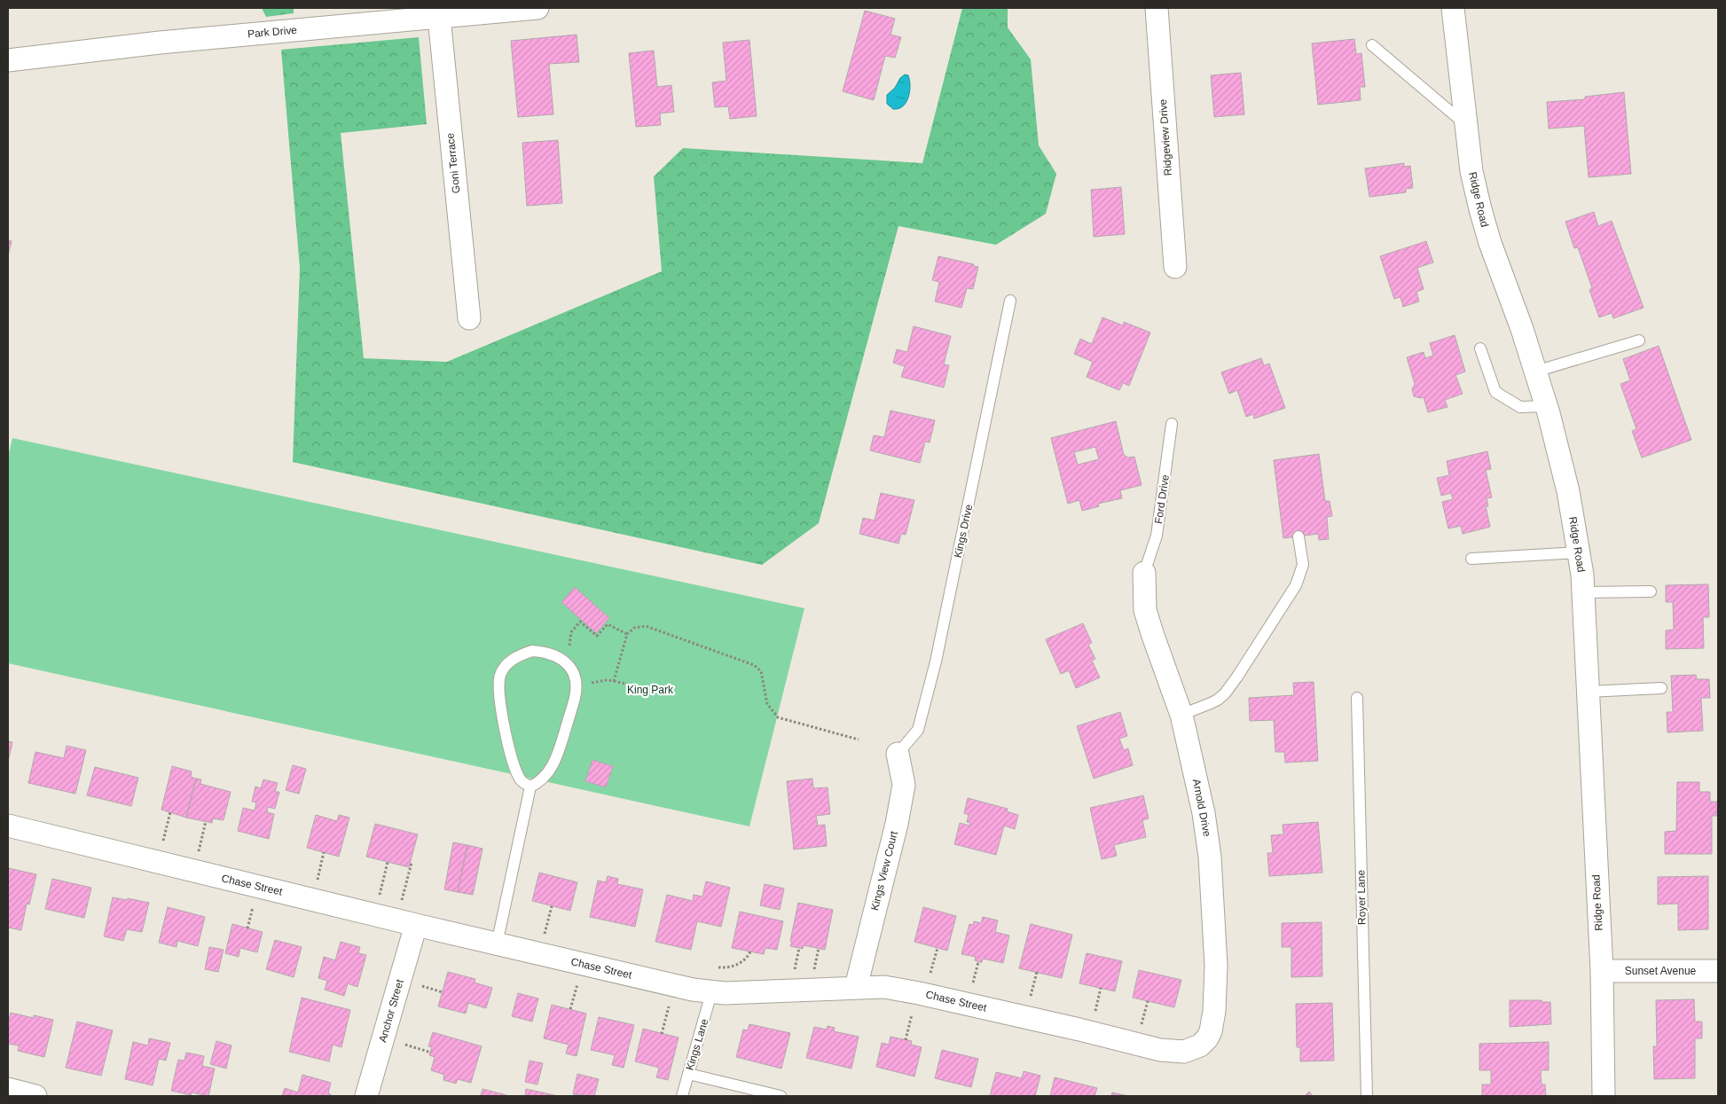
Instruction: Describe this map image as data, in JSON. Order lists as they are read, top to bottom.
{
  "streets": {
    "street": [
      "Park Drive",
      "Ridgeview Drive",
      "Goni Terrace",
      "Ridge Road",
      "Arnold Drive",
      "Kings View Court",
      "Chase Street",
      "Sunset Avenue",
      "Anchor Street"
    ],
    "lane": [
      "Ford Drive",
      "Kings Drive",
      "Royer Lane",
      "Kings Lane"
    ]
  },
  "crossings": [
    ["Park Drive", "Goni Terrace"],
    ["Ridge Road", "Sunset Avenue"],
    ["Ford Drive", "Arnold Drive"],
    ["Kings Drive", "Kings View Court"],
    ["Arnold Drive", "Chase Street"],
    ["Kings View Court", "Chase Street"],
    ["Chase Street", "Anchor Street"],
    ["Chase Street", "Kings Lane"]
  ],
  "parks": ["King Park"]
}
